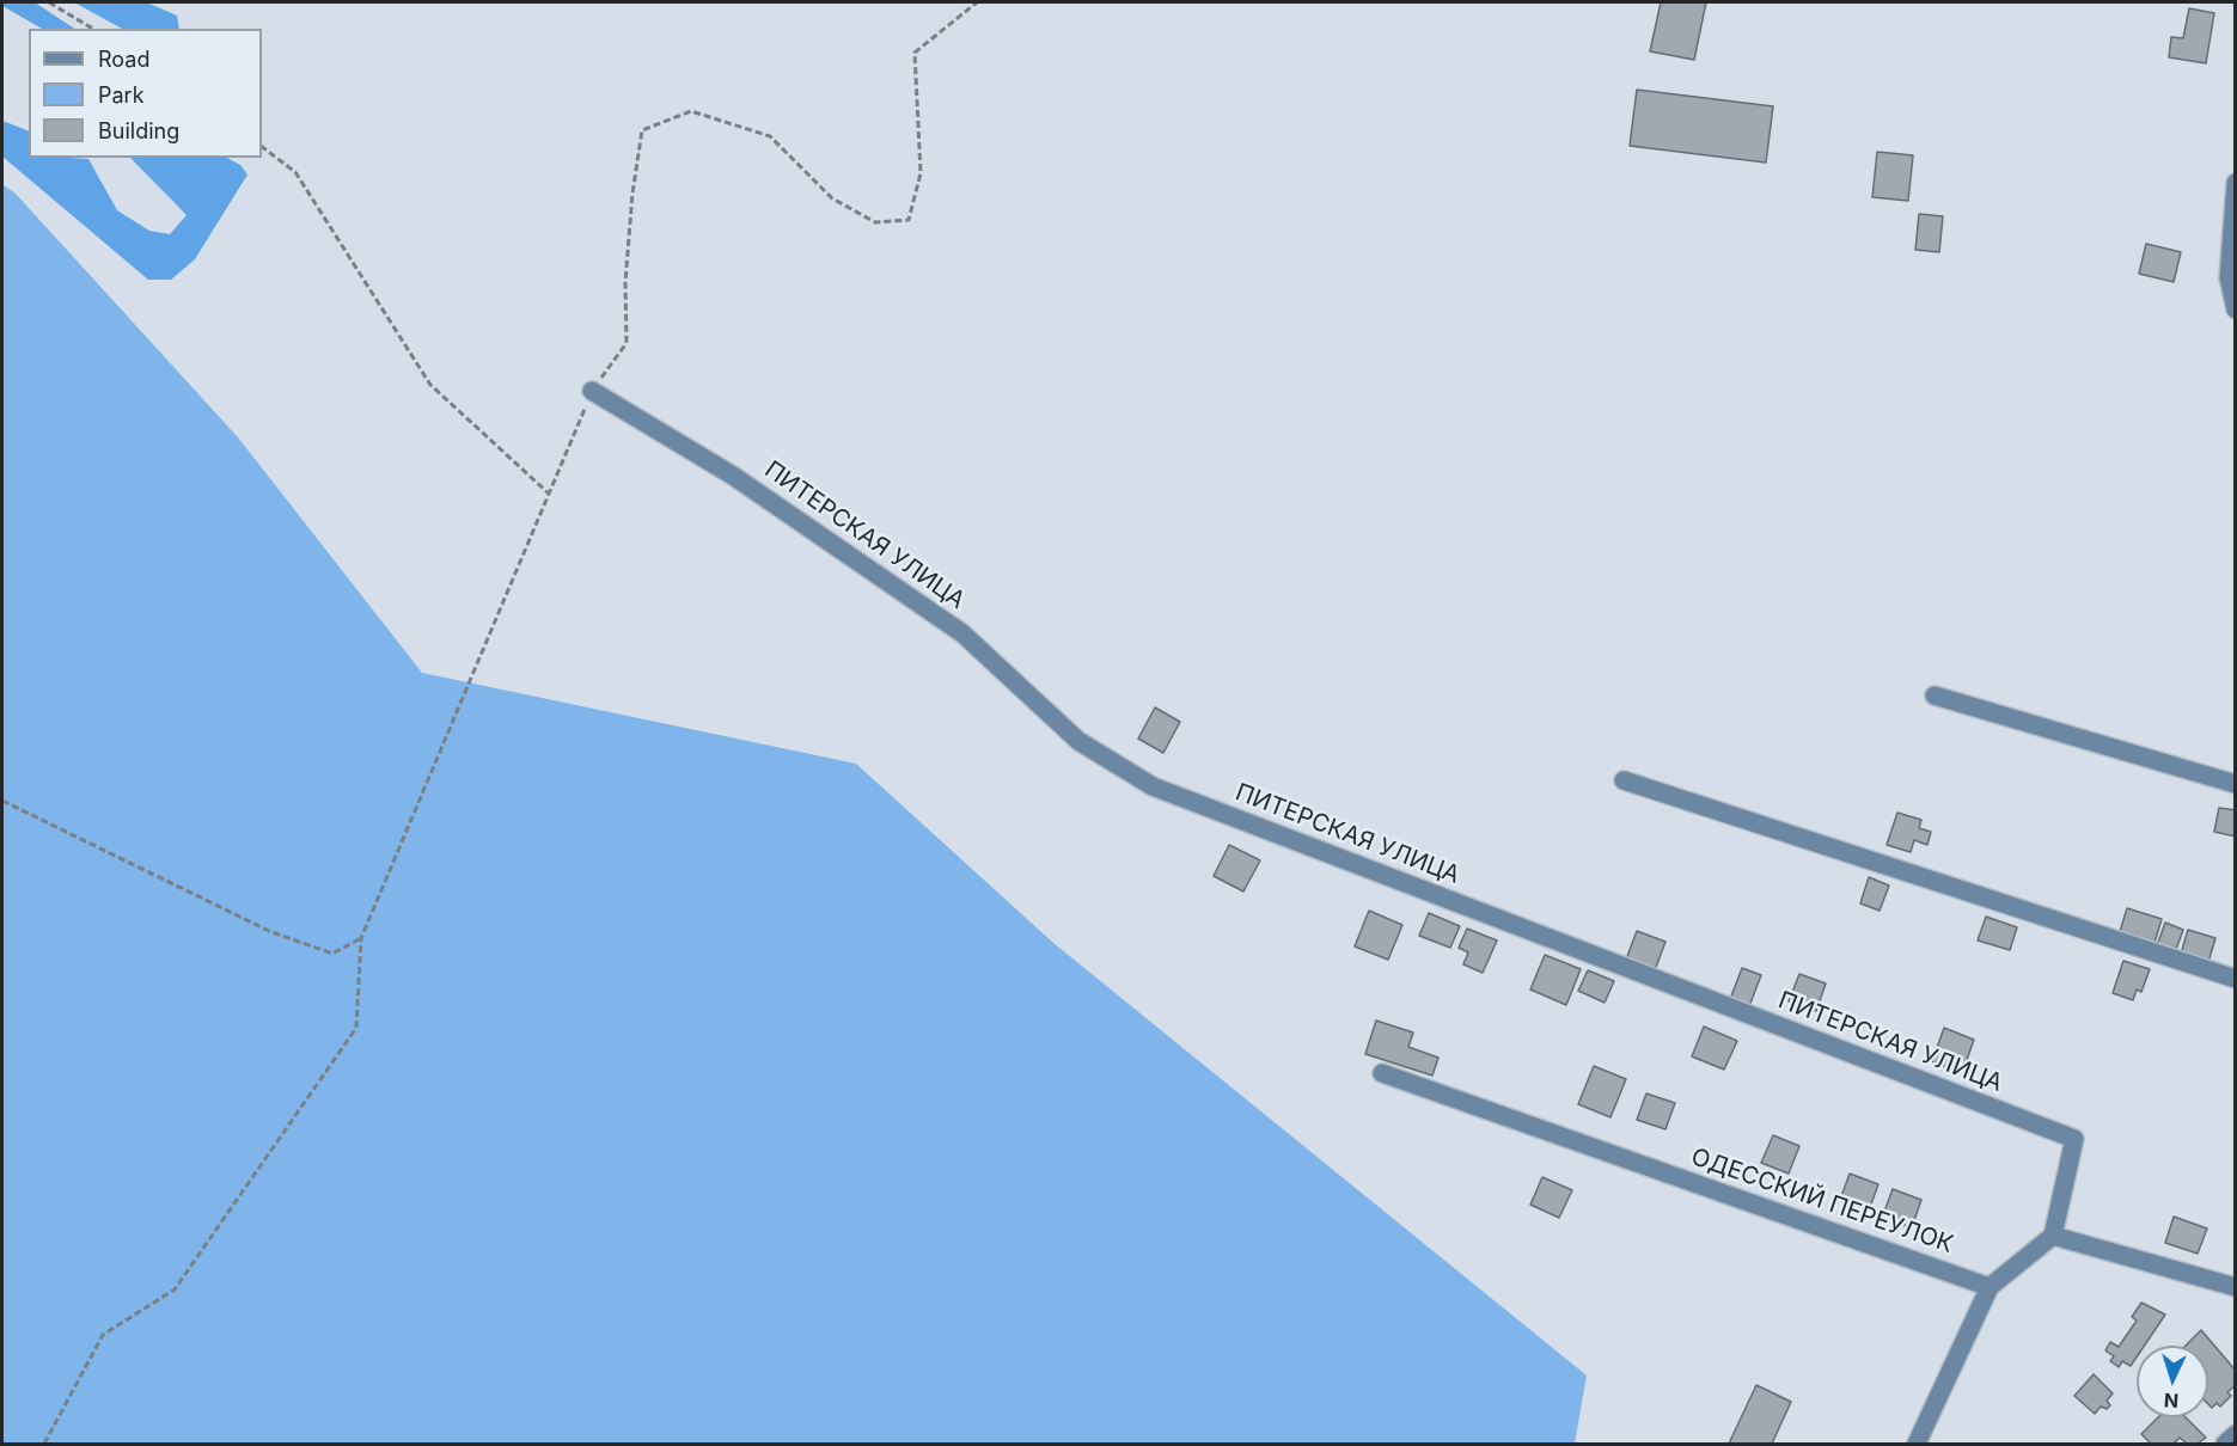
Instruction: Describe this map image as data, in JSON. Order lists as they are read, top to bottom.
{
  "streets": {
    "street": ["ПИТЕРСКАЯ УЛИЦА", "ОДЕССКИЙ ПЕРЕУЛОК"]
  },
  "legend": ["Road", "Park", "Building"],
  "north": "bottom"
}
